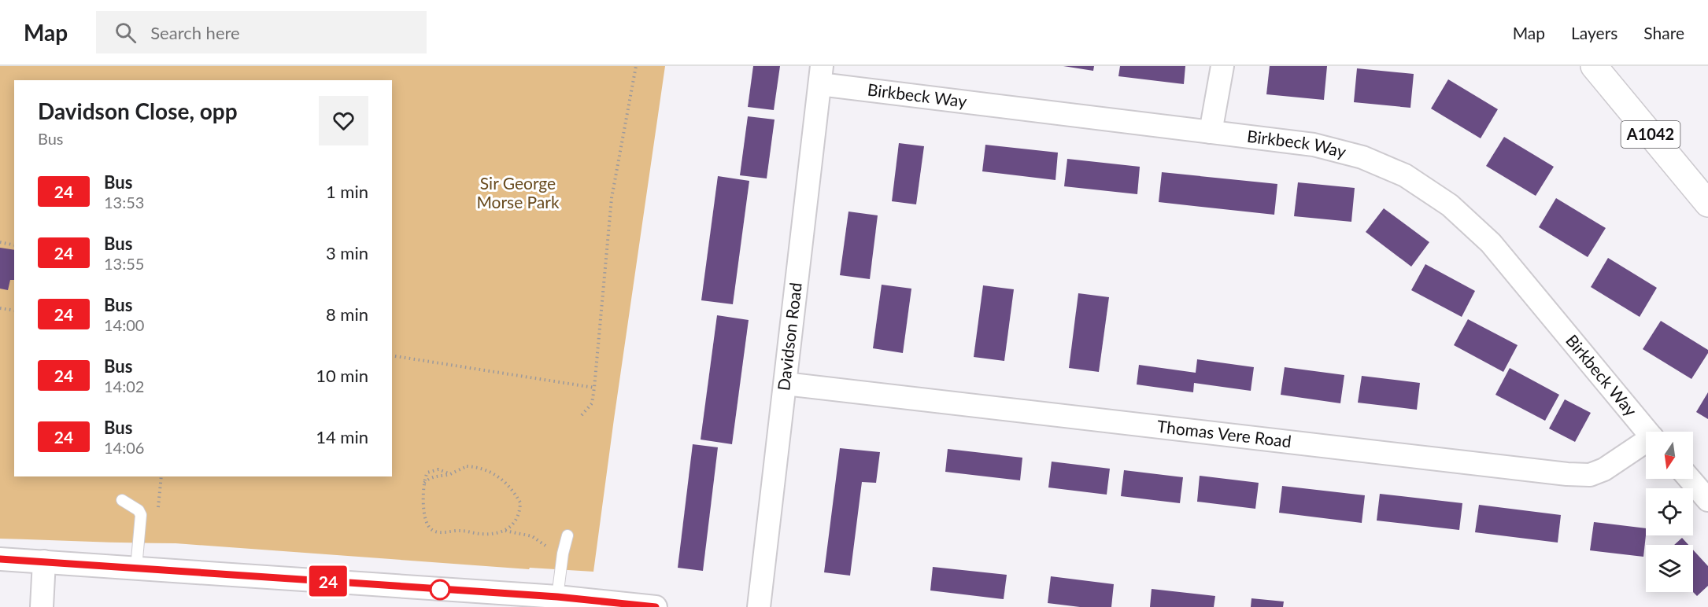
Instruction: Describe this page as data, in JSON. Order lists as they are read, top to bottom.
{
  "streets": {
    "highway": ["A1042"],
    "street": ["Birkbeck Way", "Davidson Road", "Thomas Vere Road"]
  },
  "crossings": [
    ["Birkbeck Way", "Davidson Road"],
    ["Davidson Road", "Thomas Vere Road"]
  ],
  "parks": ["Sir George Morse Park"],
  "lines": ["bus line 24"],
  "north": "bottom",
  "page": {
    "header": "Map",
    "search": "Search here",
    "nav": ["Map", "Layers", "Share"],
    "on_map": "24",
    "heading": ["Davidson Close, opp", "Bus"],
    "list": [
      {
        "mark": "24",
        "name": "Bus",
        "note": "13:53",
        "value": "1 min"
      },
      {
        "mark": "24",
        "name": "Bus",
        "note": "13:55",
        "value": "3 min"
      },
      {
        "mark": "24",
        "name": "Bus",
        "note": "14:00",
        "value": "8 min"
      },
      {
        "mark": "24",
        "name": "Bus",
        "note": "14:02",
        "value": "10 min"
      },
      {
        "mark": "24",
        "name": "Bus",
        "note": "14:06",
        "value": "14 min"
      }
    ]
  }
}
